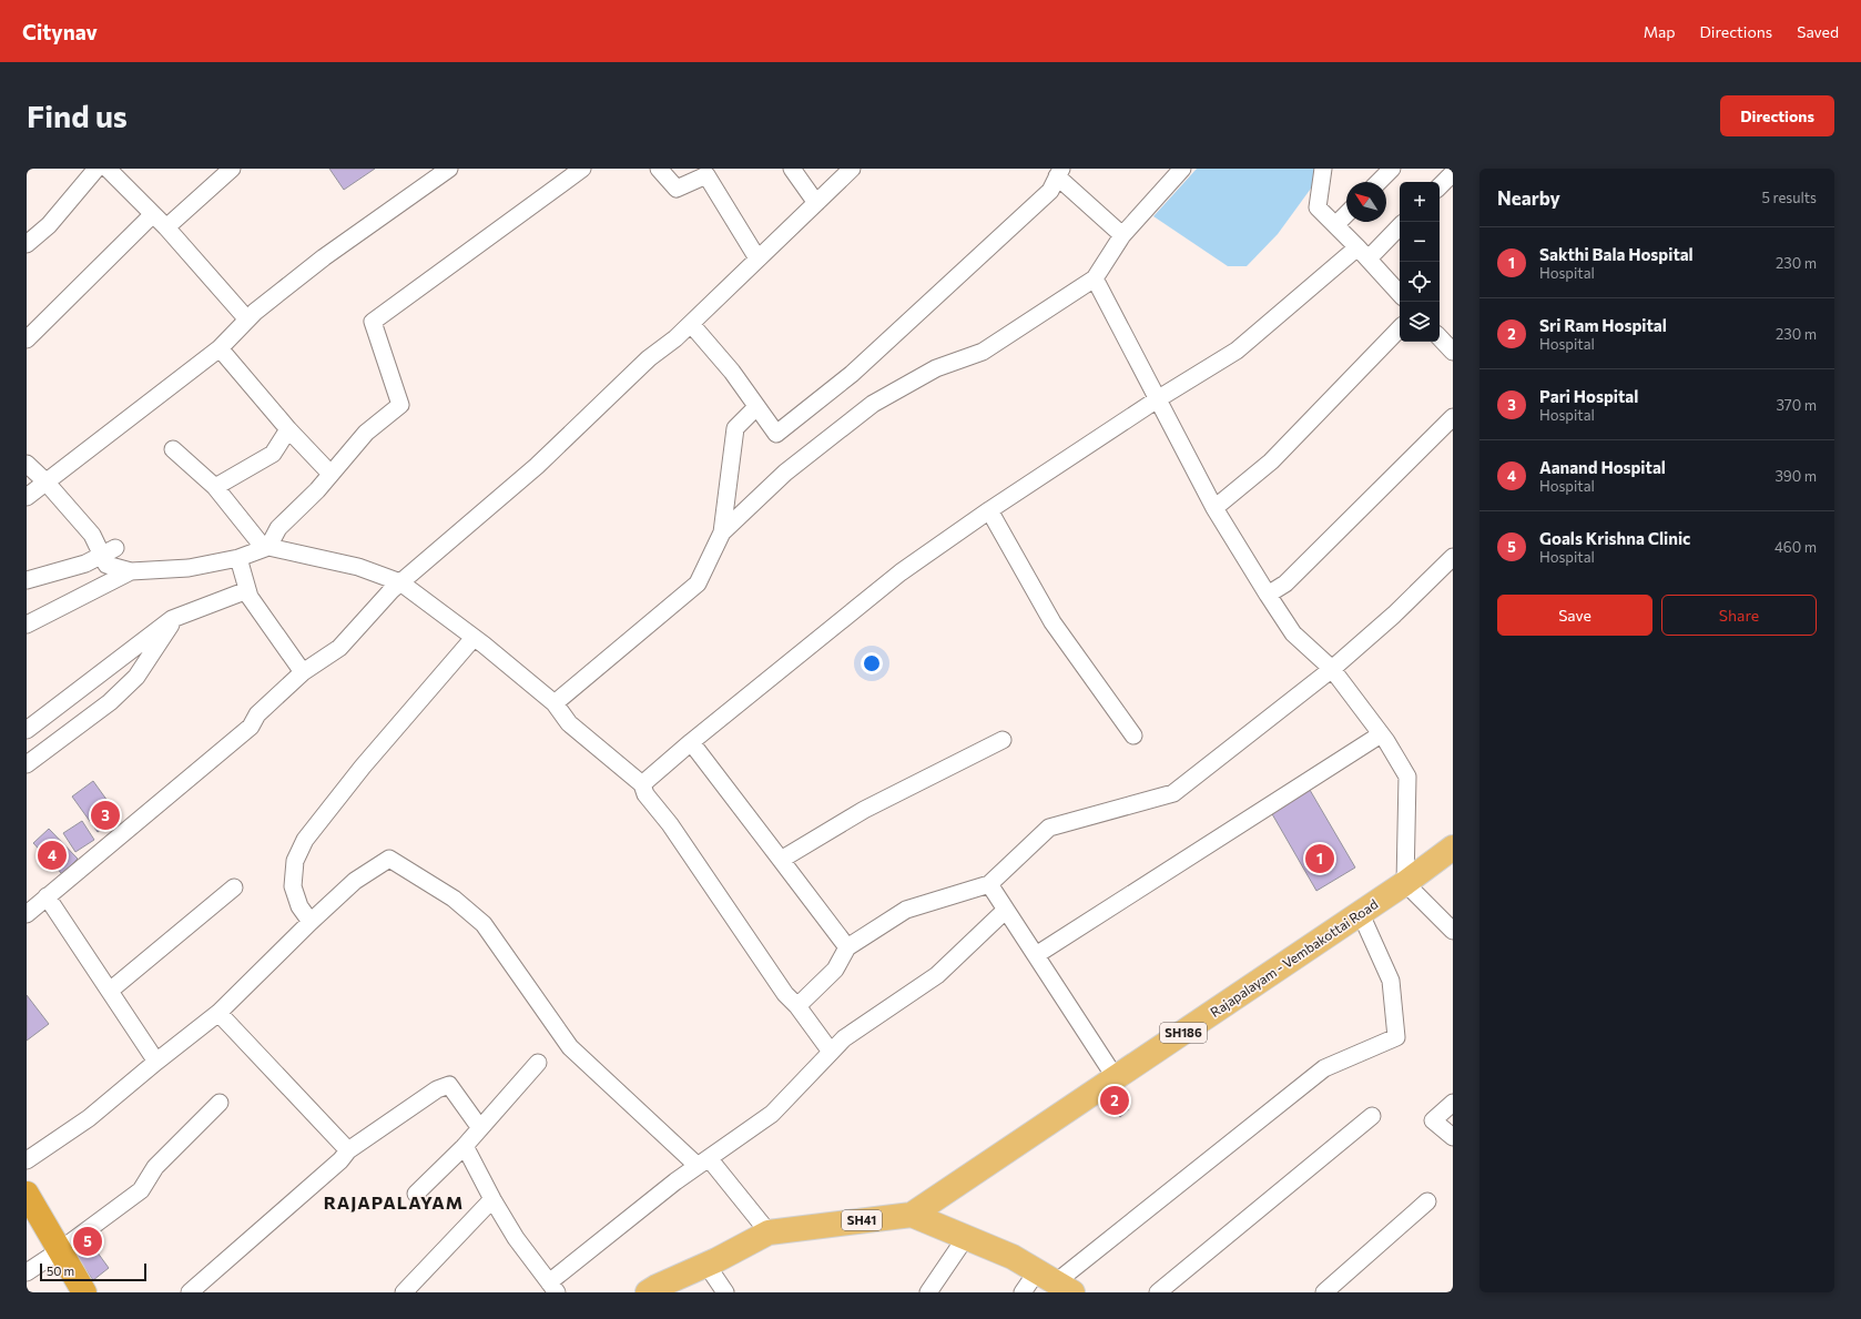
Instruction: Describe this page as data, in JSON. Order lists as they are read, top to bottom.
{
  "streets": {
    "main road": ["Rajapalayam - Vembakottai Road", "SH186", "SH41"]
  },
  "crossings": [
    ["Rajapalayam - Vembakottai Road", "SH41"]
  ],
  "districts": ["RAJAPALAYAM"],
  "scale_bar": "50 m",
  "north": "top left",
  "page": {
    "header": "Citynav",
    "nav": ["Map", "Directions", "Saved"],
    "buttons": [
      "Directions",
      ["Save", "Share"]
    ],
    "title": "Find us",
    "heading": ["Nearby", "5 results"],
    "map_buttons": ["+", "−"],
    "list": [
      {
        "mark": "1",
        "name": "Sakthi Bala Hospital",
        "note": "Hospital",
        "value": "230 m"
      },
      {
        "mark": "2",
        "name": "Sri Ram Hospital",
        "note": "Hospital",
        "value": "230 m"
      },
      {
        "mark": "3",
        "name": "Pari Hospital",
        "note": "Hospital",
        "value": "370 m"
      },
      {
        "mark": "4",
        "name": "Aanand Hospital",
        "note": "Hospital",
        "value": "390 m"
      },
      {
        "mark": "5",
        "name": "Goals Krishna Clinic",
        "note": "Hospital",
        "value": "460 m"
      }
    ],
    "pins": [
      "3",
      "4",
      "1",
      "2",
      "5"
    ],
    "scale": "50 m"
  }
}
